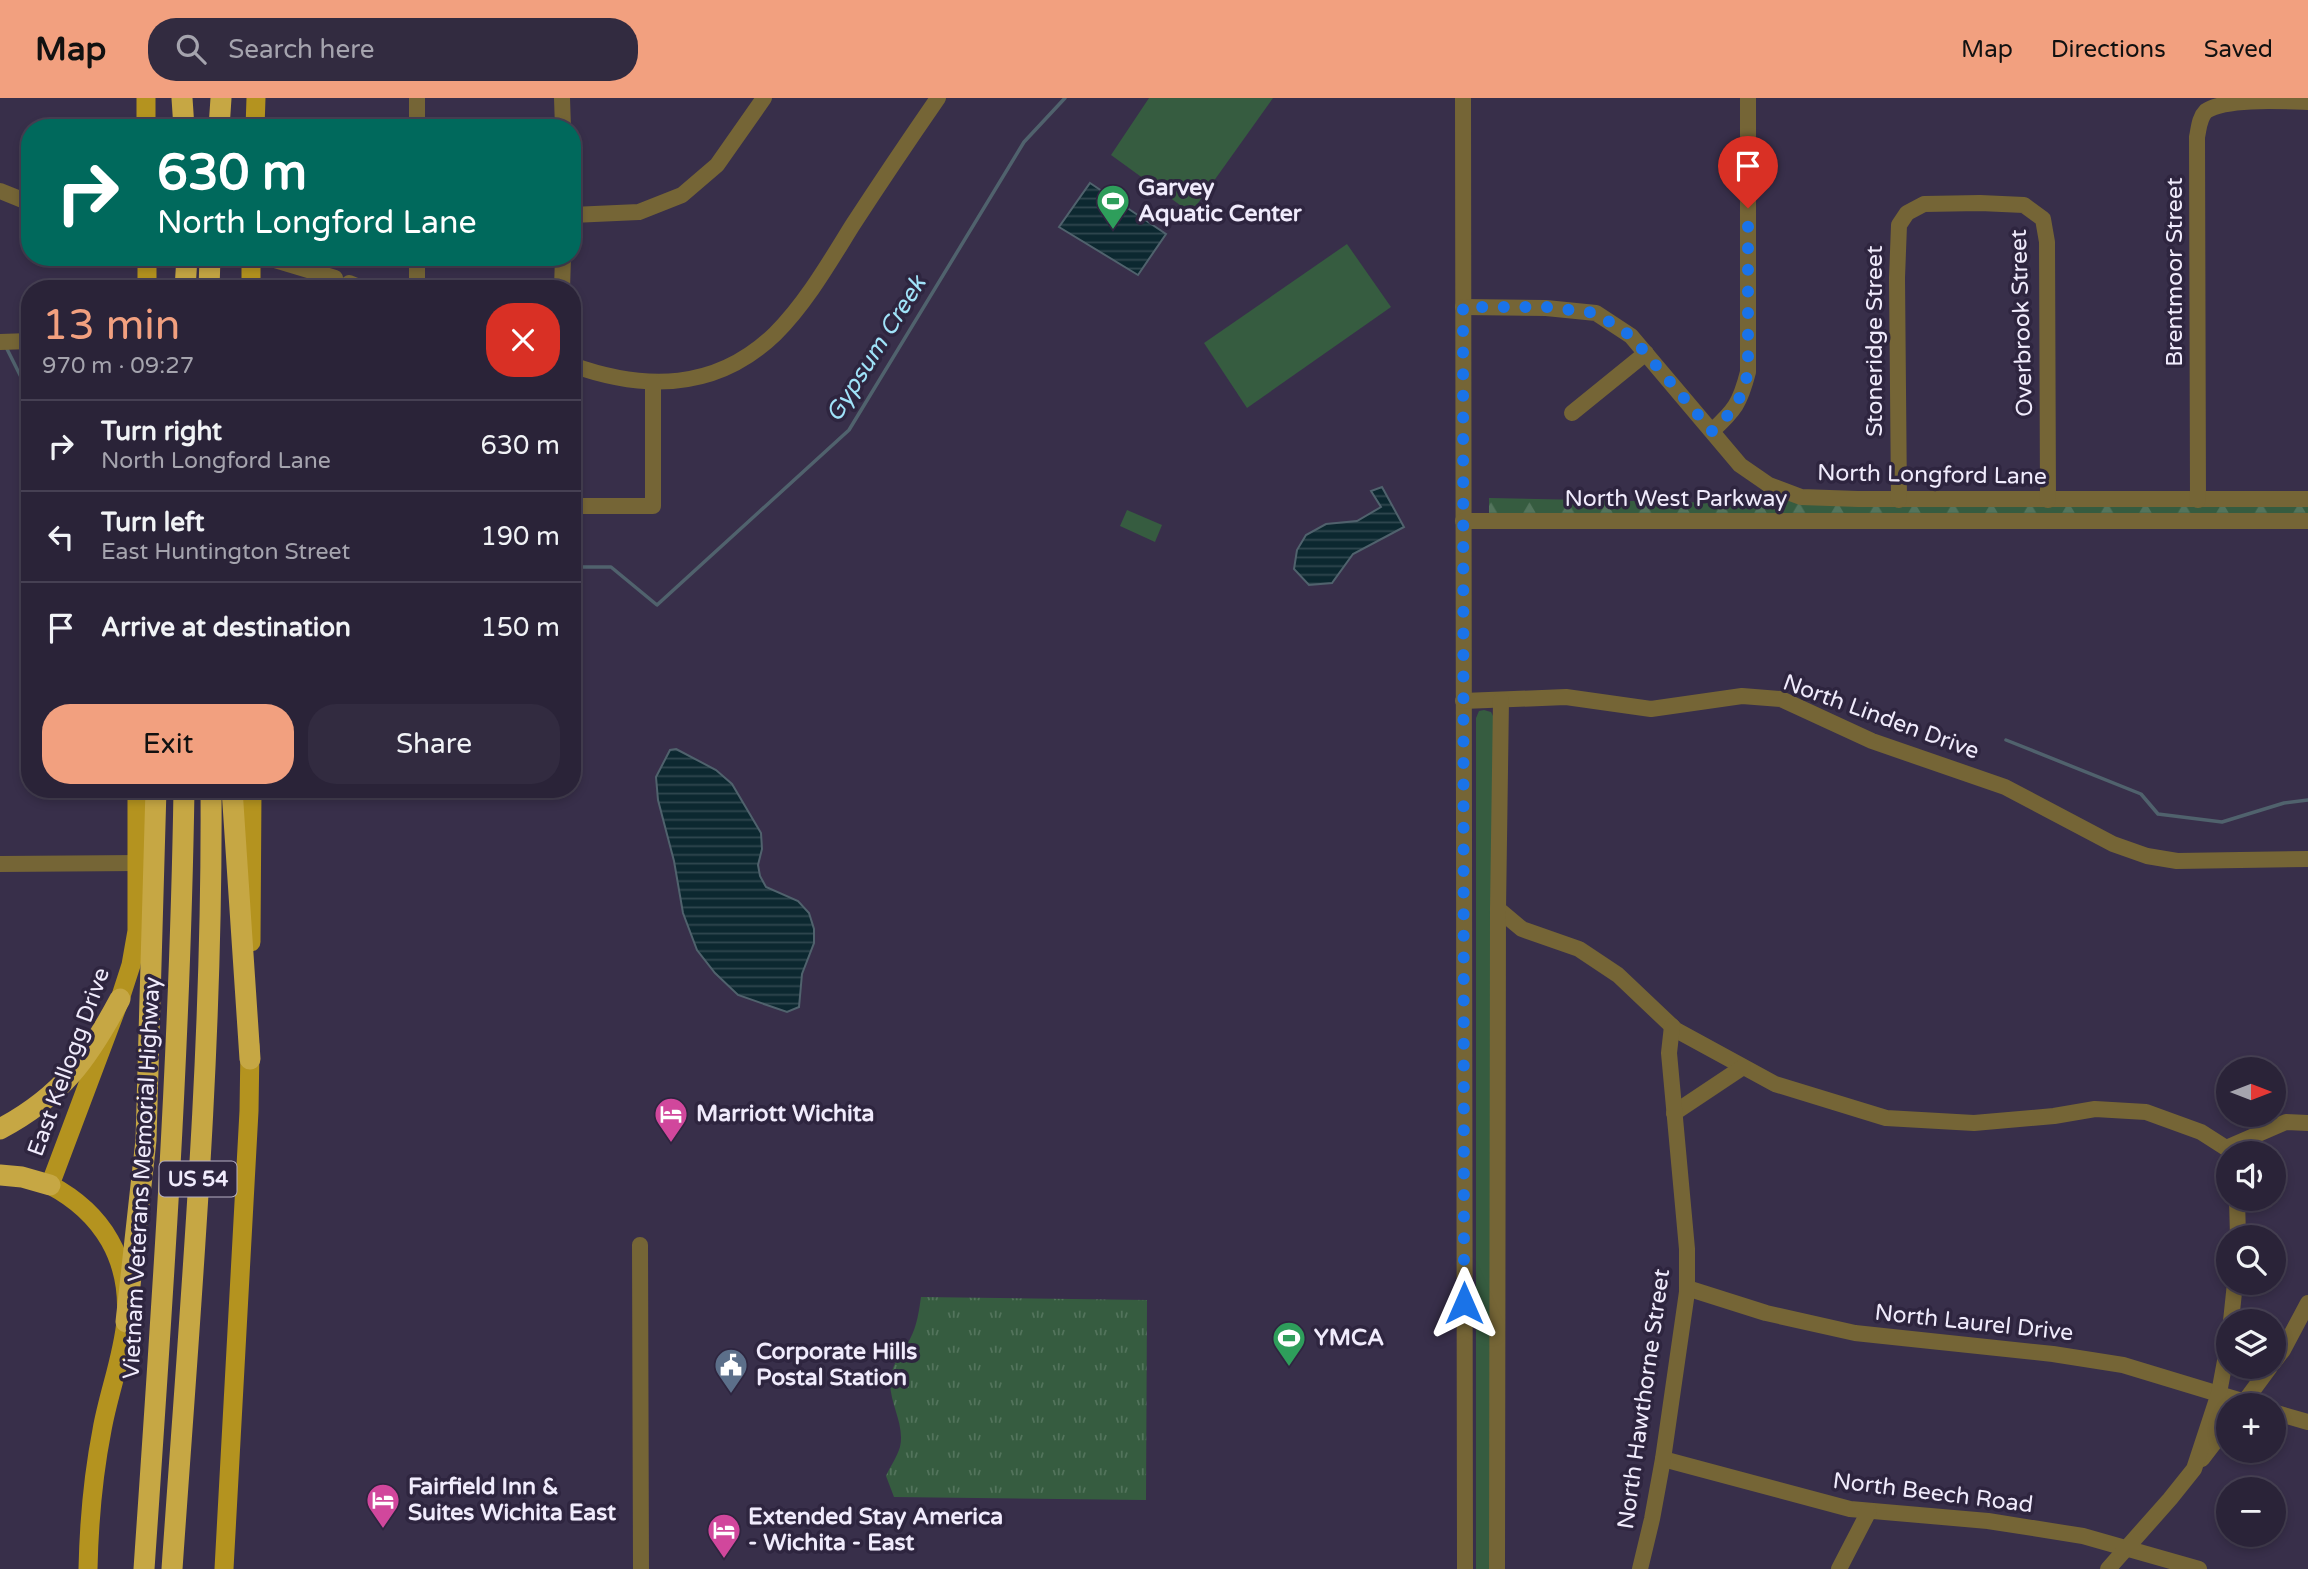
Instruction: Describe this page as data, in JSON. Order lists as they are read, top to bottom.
{
  "streets": {
    "highway": ["Vietnam Veterans Memorial Highway", "US 54"],
    "main road": ["East Kellogg Drive"],
    "street": [
      "Brentmoor Street",
      "Overbrook Street",
      "Stoneridge Street",
      "North Longford Lane",
      "North West Parkway",
      "North Linden Drive",
      "North Laurel Drive",
      "North Hawthorne Street",
      "North Beech Road"
    ]
  },
  "crossings": [
    ["Brentmoor Street", "North Longford Lane"],
    ["Overbrook Street", "Stoneridge Street"],
    ["Overbrook Street", "North Longford Lane"],
    ["Stoneridge Street", "North Longford Lane"],
    ["North Laurel Drive", "North Hawthorne Street"],
    ["North Hawthorne Street", "North Beech Road"]
  ],
  "water": ["Gypsum Creek"],
  "places": {
    "sports": ["Garvey Aquatic Center", "YMCA"],
    "hotel": ["Marriott Wichita", "Fairfield Inn & Suites Wichita East", "Extended Stay America - Wichita - East"],
    "public building": ["Corporate Hills Postal Station"]
  },
  "north": "right",
  "page": {
    "header": "Map",
    "search": "Search here",
    "nav": ["Map", "Directions", "Saved"],
    "turn": ["630 m", "North Longford Lane"],
    "heading": ["13 min", "970 m · 09:27"],
    "list": [
      {
        "name": "Turn right",
        "note": "North Longford Lane",
        "value": "630 m"
      },
      {
        "name": "Turn left",
        "note": "East Huntington Street",
        "value": "190 m"
      },
      {
        "name": "Arrive at destination",
        "value": "150 m"
      }
    ],
    "buttons": ["Exit", "Share"],
    "map_buttons": ["+", "−"]
  }
}
